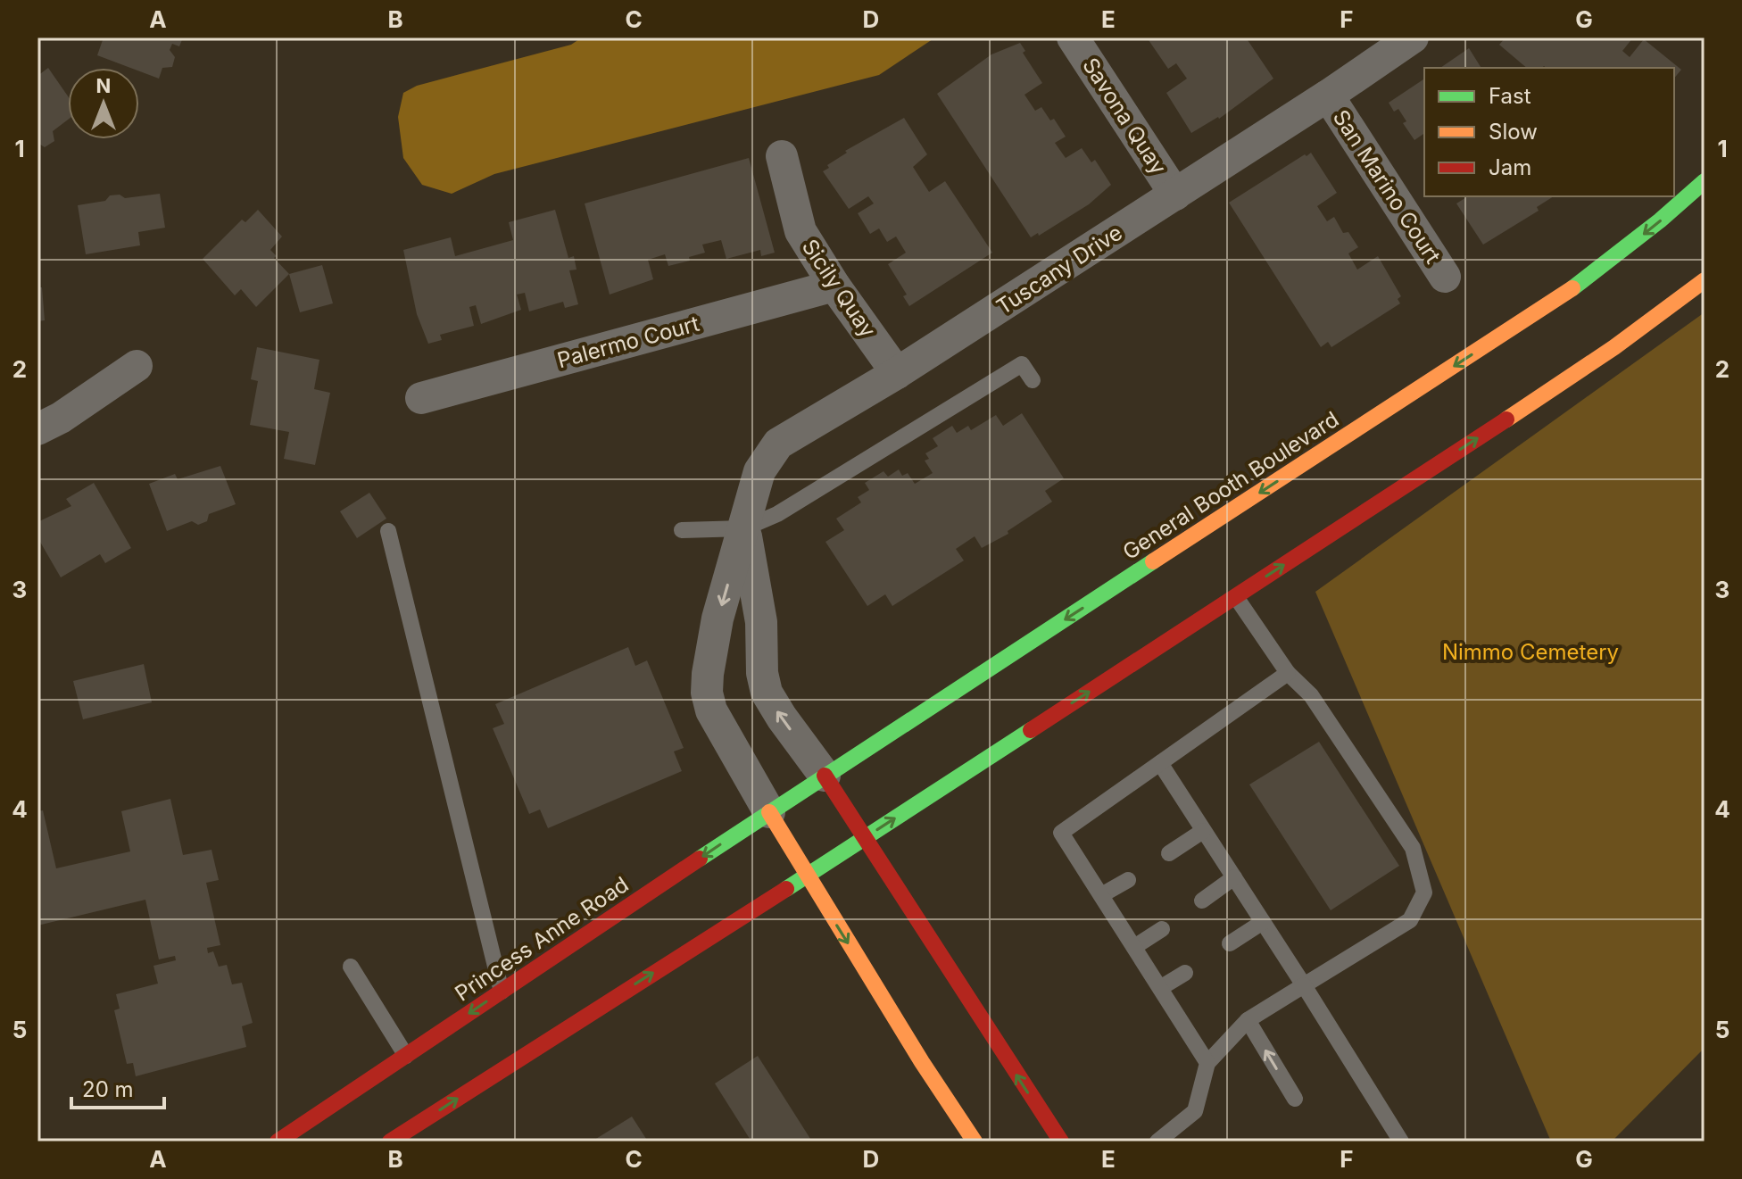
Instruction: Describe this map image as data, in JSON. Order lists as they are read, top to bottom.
{
  "streets": {
    "main road": ["General Booth Boulevard", "Princess Anne Road"],
    "street": [
      "Savona Quay",
      "San Marino Court",
      "Tuscany Drive",
      "Sicily Quay",
      "Palermo Court"
    ]
  },
  "crossings": [
    ["Savona Quay", "Tuscany Drive"],
    ["San Marino Court", "Tuscany Drive"],
    ["Tuscany Drive", "Sicily Quay"],
    ["Tuscany Drive", "General Booth Boulevard"],
    ["Tuscany Drive", "Princess Anne Road"],
    ["Sicily Quay", "Palermo Court"],
    ["General Booth Boulevard", "Princess Anne Road"]
  ],
  "parks": ["Nimmo Cemetery"],
  "legend": ["Fast", "Slow", "Jam"],
  "scale_bar": "20 m",
  "north": "top",
  "grid": {
    "columns": [
      "A",
      "B",
      "C",
      "D",
      "E",
      "F",
      "G"
    ],
    "rows": [
      "1",
      "2",
      "3",
      "4",
      "5"
    ]
  }
}
